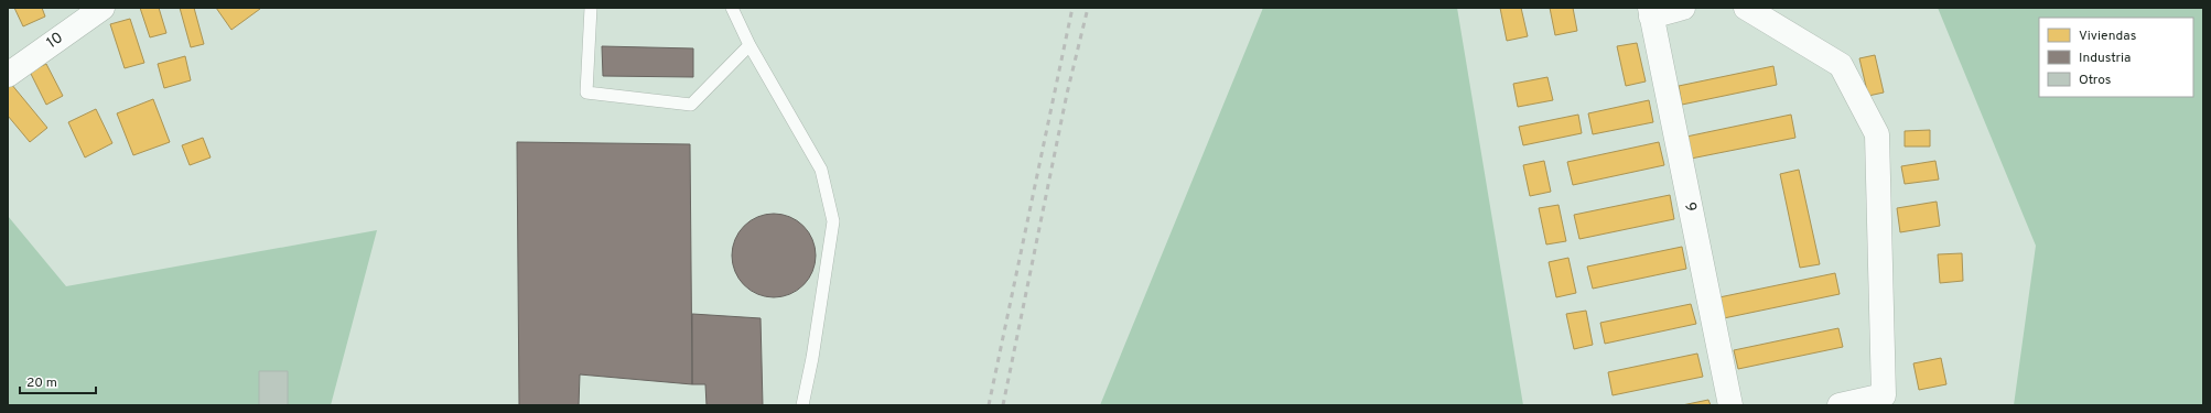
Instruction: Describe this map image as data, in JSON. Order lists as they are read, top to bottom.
{
  "streets": {
    "street": ["10", "9"]
  },
  "legend": ["Viviendas", "Industria", "Otros"],
  "scale_bar": "20 m"
}
